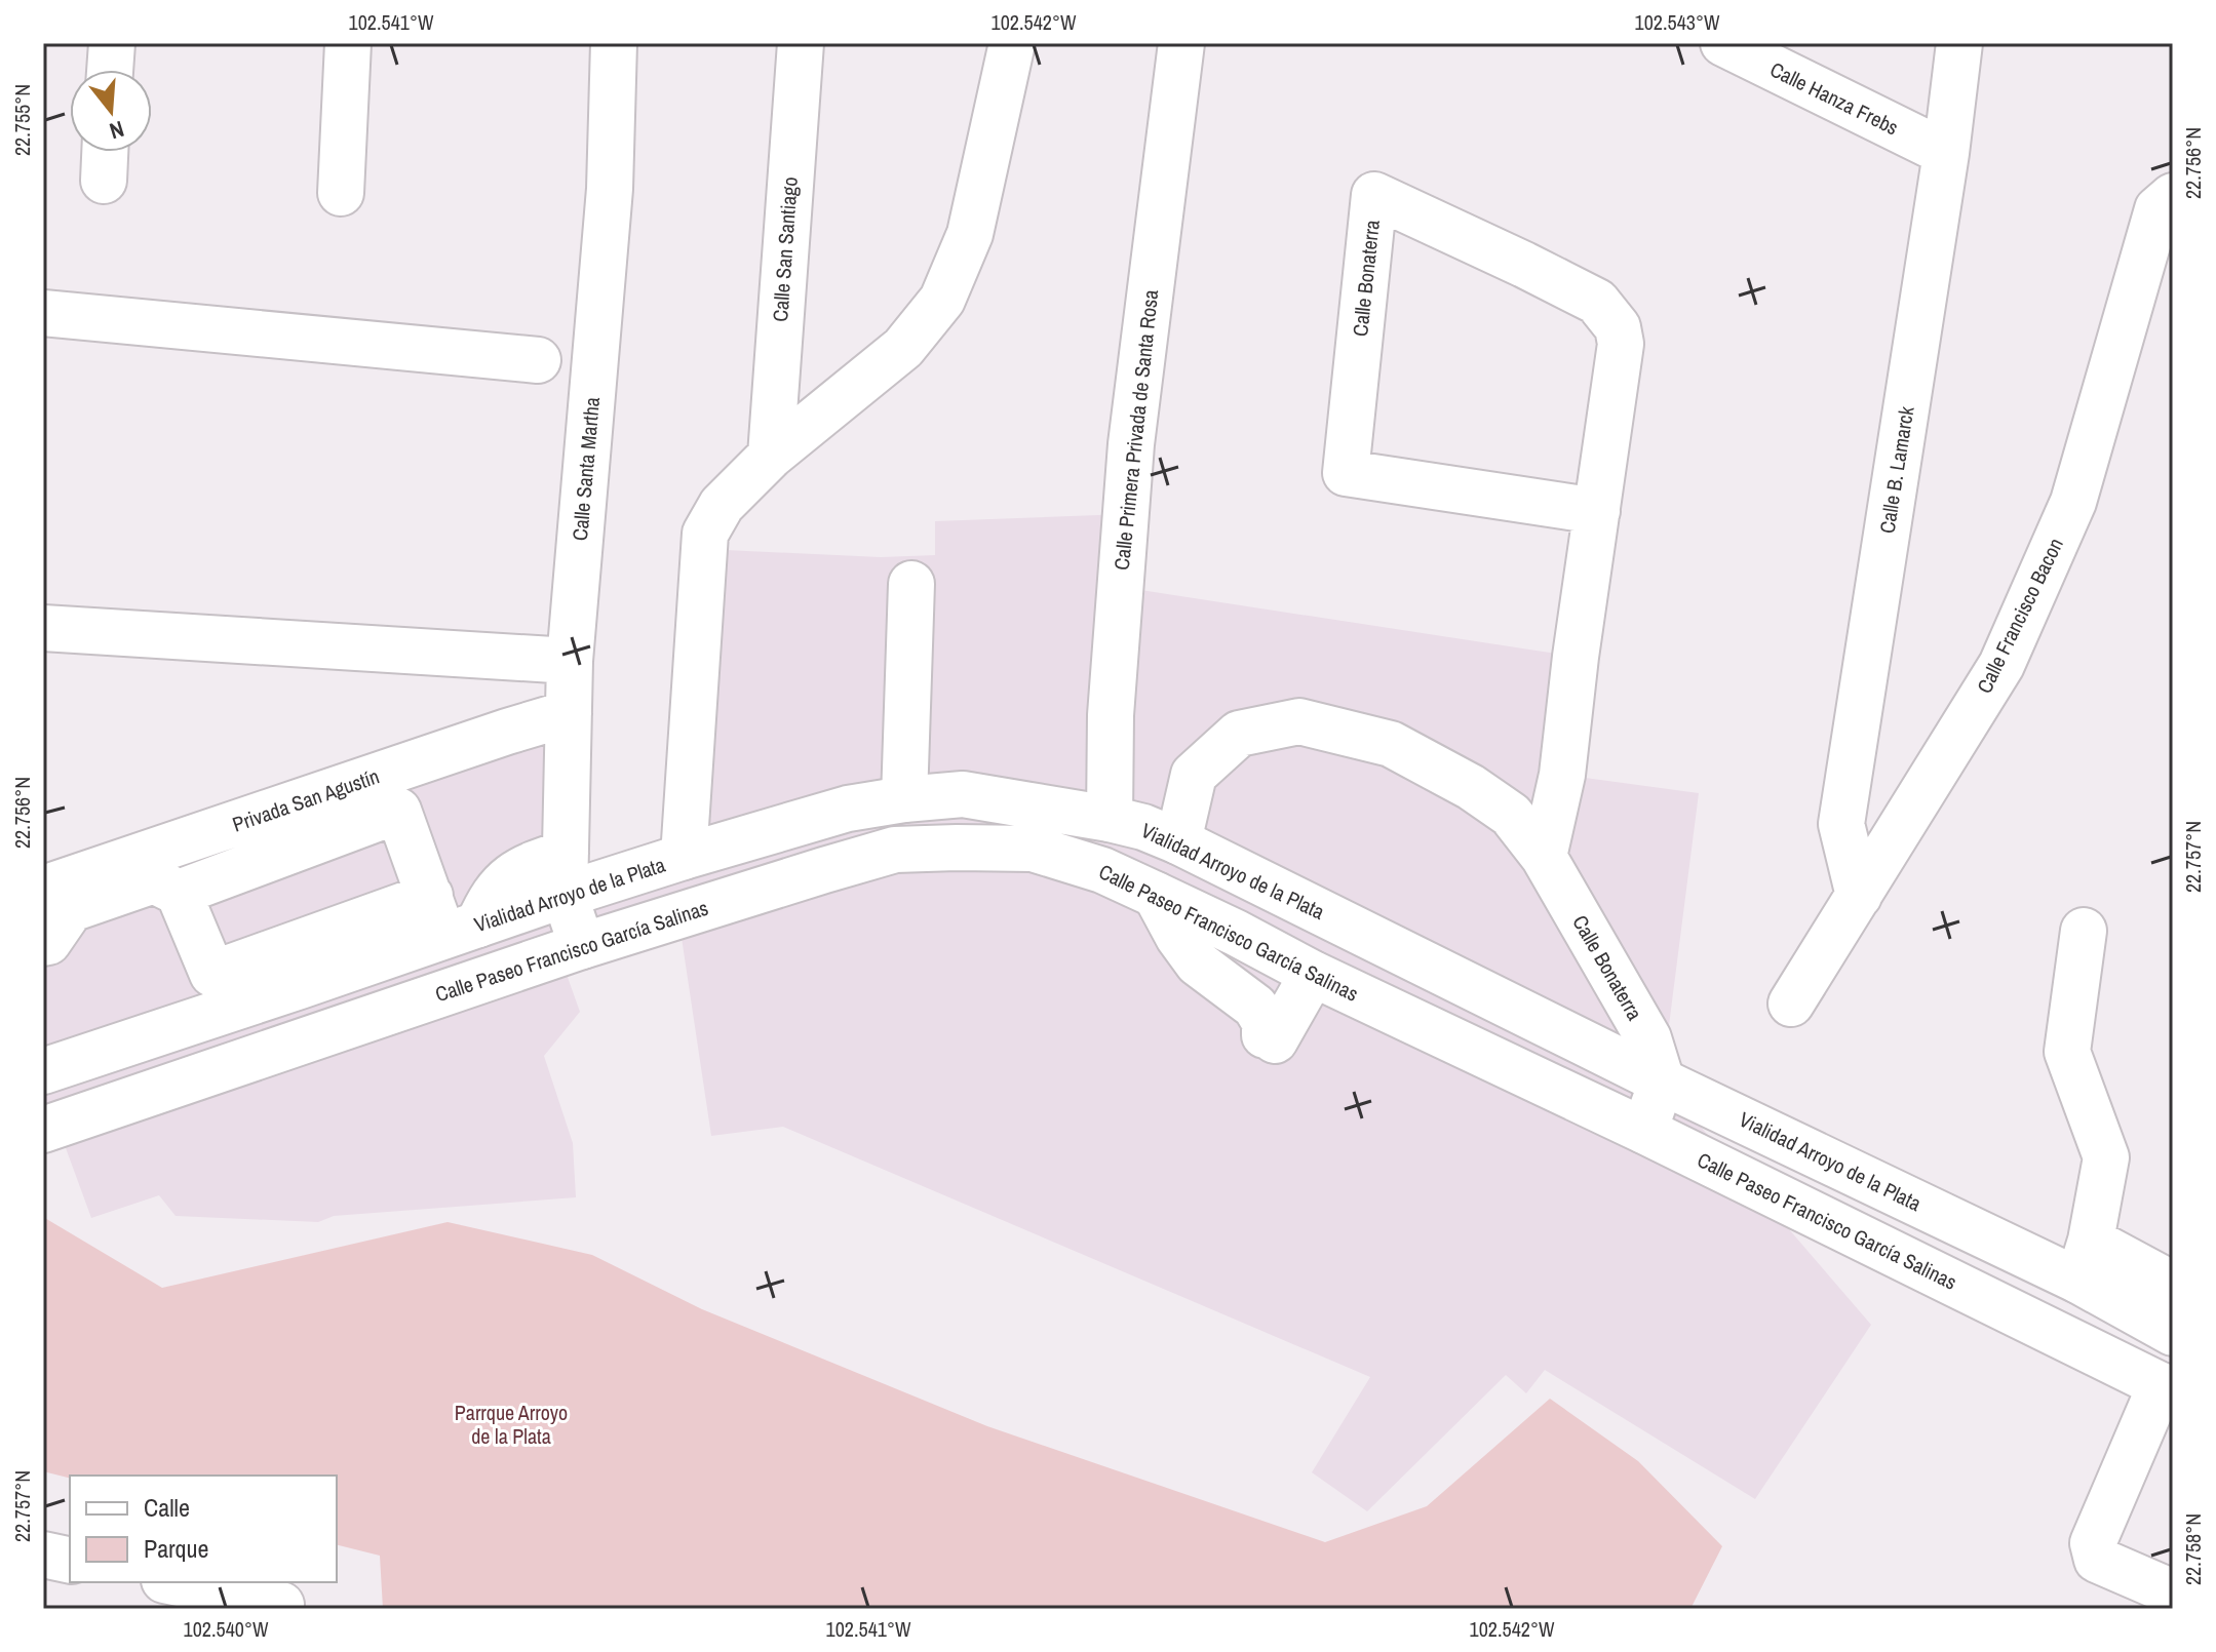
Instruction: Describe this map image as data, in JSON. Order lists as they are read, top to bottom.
{
  "streets": {
    "street": [
      "Calle Hanza Frebs",
      "Calle San Santiago",
      "Calle Bonaterra",
      "Calle Primera Privada de Santa Rosa",
      "Calle Santa Martha",
      "Calle B. Lamarck",
      "Calle Francisco Bacon",
      "Privada San Agustín",
      "Vialidad Arroyo de la Plata",
      "Calle Paseo Francisco García Salinas"
    ]
  },
  "crossings": [
    ["Calle Hanza Frebs", "Calle B. Lamarck"],
    ["Calle Bonaterra", "Vialidad Arroyo de la Plata"],
    ["Calle Primera Privada de Santa Rosa", "Vialidad Arroyo de la Plata"],
    ["Calle Santa Martha", "Privada San Agustín"],
    ["Calle Santa Martha", "Vialidad Arroyo de la Plata"],
    ["Calle B. Lamarck", "Calle Francisco Bacon"]
  ],
  "parks": ["Parrque Arroyo de la Plata"],
  "legend": ["Calle", "Parque"],
  "north": "bottom",
  "coordinates": [
    "102.541°W",
    "102.542°W",
    "102.543°W",
    "22.755°N",
    "22.756°N",
    "22.757°N",
    "22.758°N",
    "102.540°W"
  ]
}
